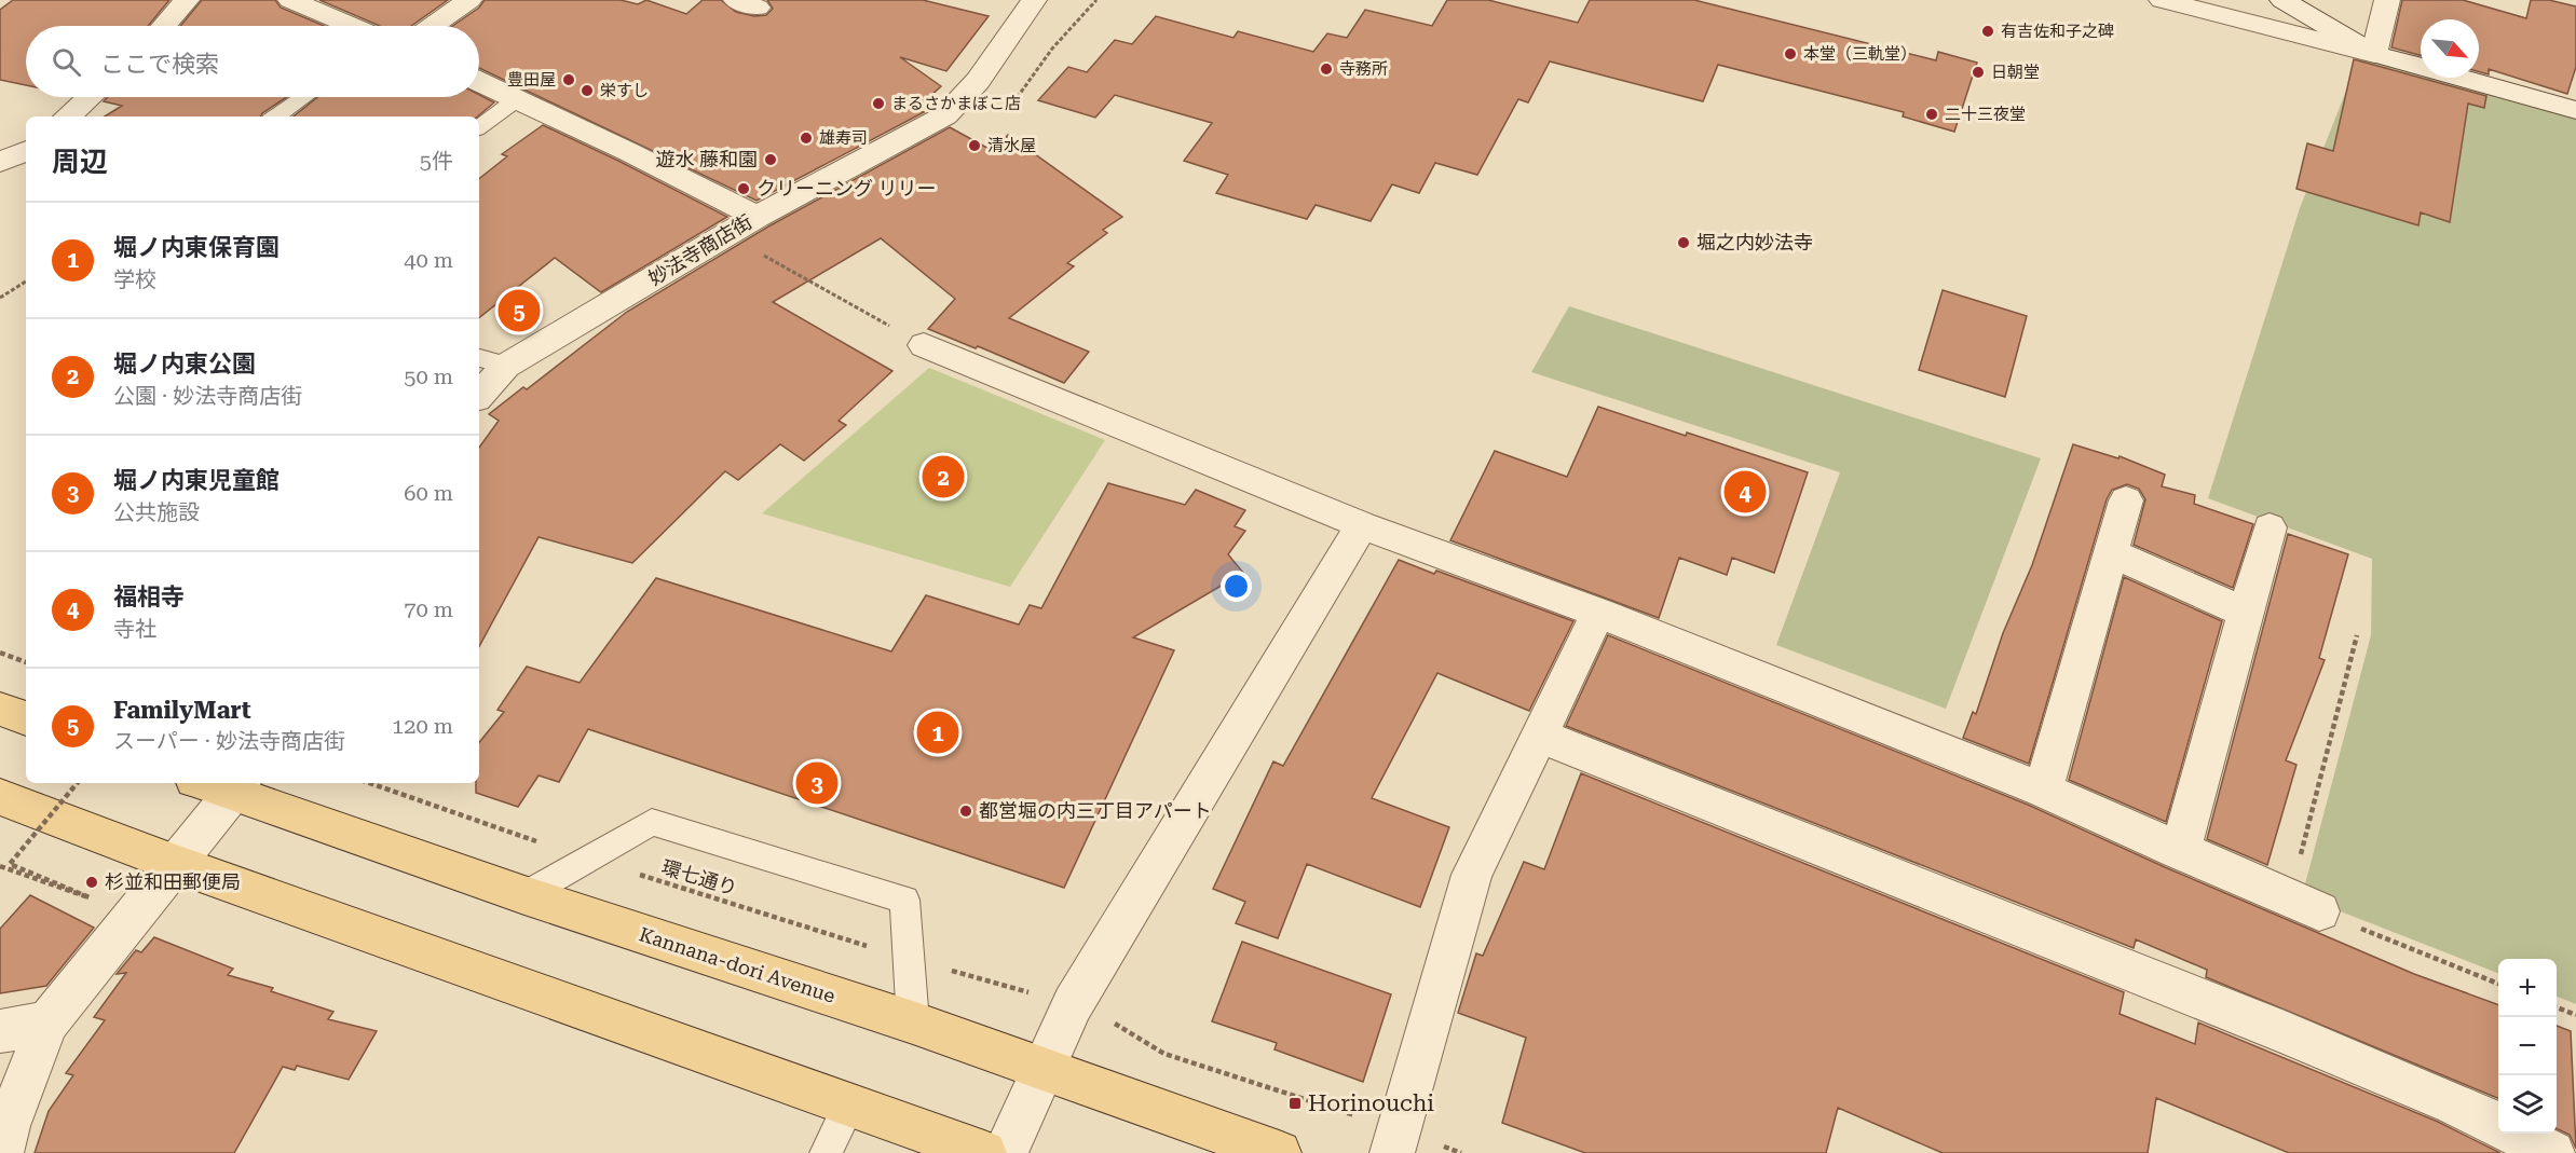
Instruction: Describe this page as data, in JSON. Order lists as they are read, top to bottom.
{
  "streets": {
    "main road": ["Kannana-dori Avenue"],
    "street": ["妙法寺商店街"],
    "path": ["環七通り"]
  },
  "places": {
    "other": [
      "有吉佐和子之碑",
      "本堂（三軌堂）",
      "寺務所",
      "日朝堂",
      "豊田屋",
      "栄すし",
      "まるさかまぼこ店",
      "二十三夜堂",
      "雄寿司",
      "清水屋",
      "遊水 藤和園",
      "クリーニング リリー",
      "堀之内妙法寺",
      "都営堀の内三丁目アパート",
      "杉並和田郵便局"
    ],
    "transit": ["Horinouchi"]
  },
  "north": "bottom right",
  "page": {
    "search": "ここで検索",
    "heading": ["周辺", "5件"],
    "list": [
      {
        "mark": "1",
        "name": "堀ノ内東保育園",
        "note": "学校",
        "value": "40 m"
      },
      {
        "mark": "2",
        "name": "堀ノ内東公園",
        "note": "公園 · 妙法寺商店街",
        "value": "50 m"
      },
      {
        "mark": "3",
        "name": "堀ノ内東児童館",
        "note": "公共施設",
        "value": "60 m"
      },
      {
        "mark": "4",
        "name": "福相寺",
        "note": "寺社",
        "value": "70 m"
      },
      {
        "mark": "5",
        "name": "FamilyMart",
        "note": "スーパー · 妙法寺商店街",
        "value": "120 m"
      }
    ],
    "pins": [
      "5",
      "2",
      "4",
      "1",
      "3"
    ],
    "map_buttons": ["+", "−"]
  }
}
